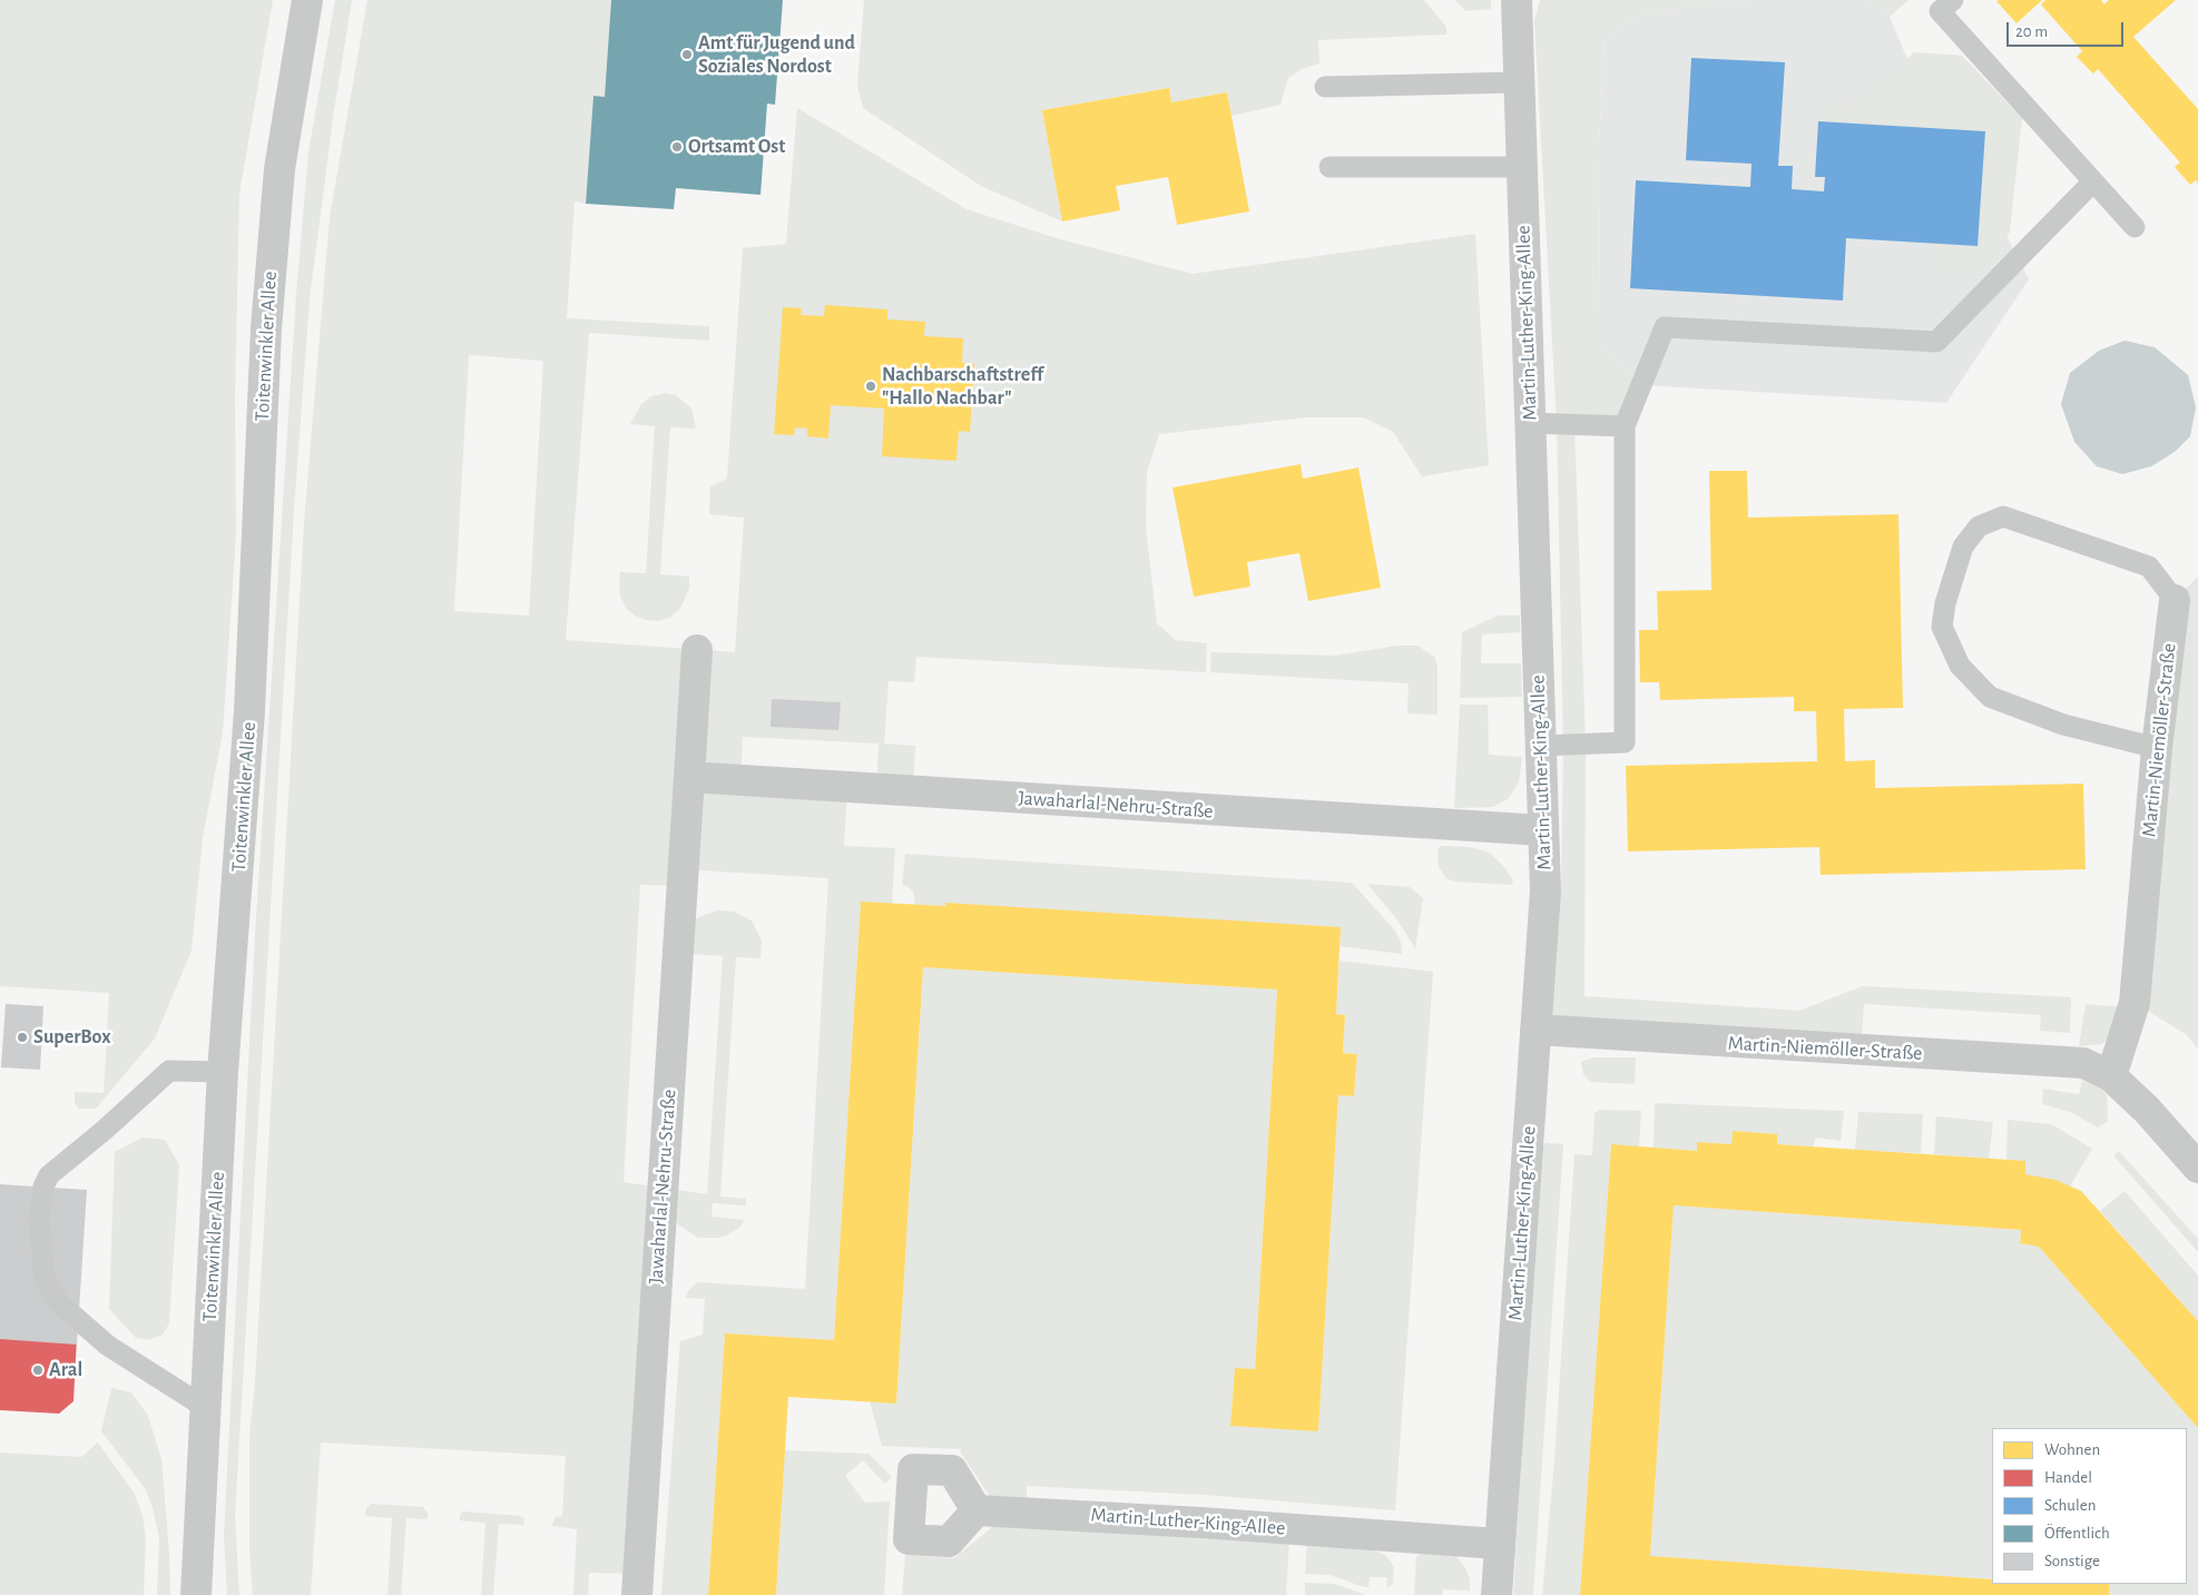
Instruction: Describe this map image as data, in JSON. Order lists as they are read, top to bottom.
{
  "streets": {
    "street": [
      "Martin-Luther-King-Allee",
      "Toitenwinkler Allee",
      "Martin-Niemöller-Straße",
      "Jawaharlal-Nehru-Straße"
    ]
  },
  "crossings": [
    ["Martin-Luther-King-Allee", "Martin-Niemöller-Straße"],
    ["Martin-Luther-King-Allee", "Jawaharlal-Nehru-Straße"]
  ],
  "places": [
    "Amt für Jugend und Soziales Nordost",
    "Ortsamt Ost",
    "Nachbarschaftstreff \"Hallo Nachbar\"",
    "SuperBox",
    "Aral"
  ],
  "legend": [
    "Wohnen",
    "Handel",
    "Schulen",
    "Öffentlich",
    "Sonstige"
  ],
  "scale_bar": "20 m"
}
